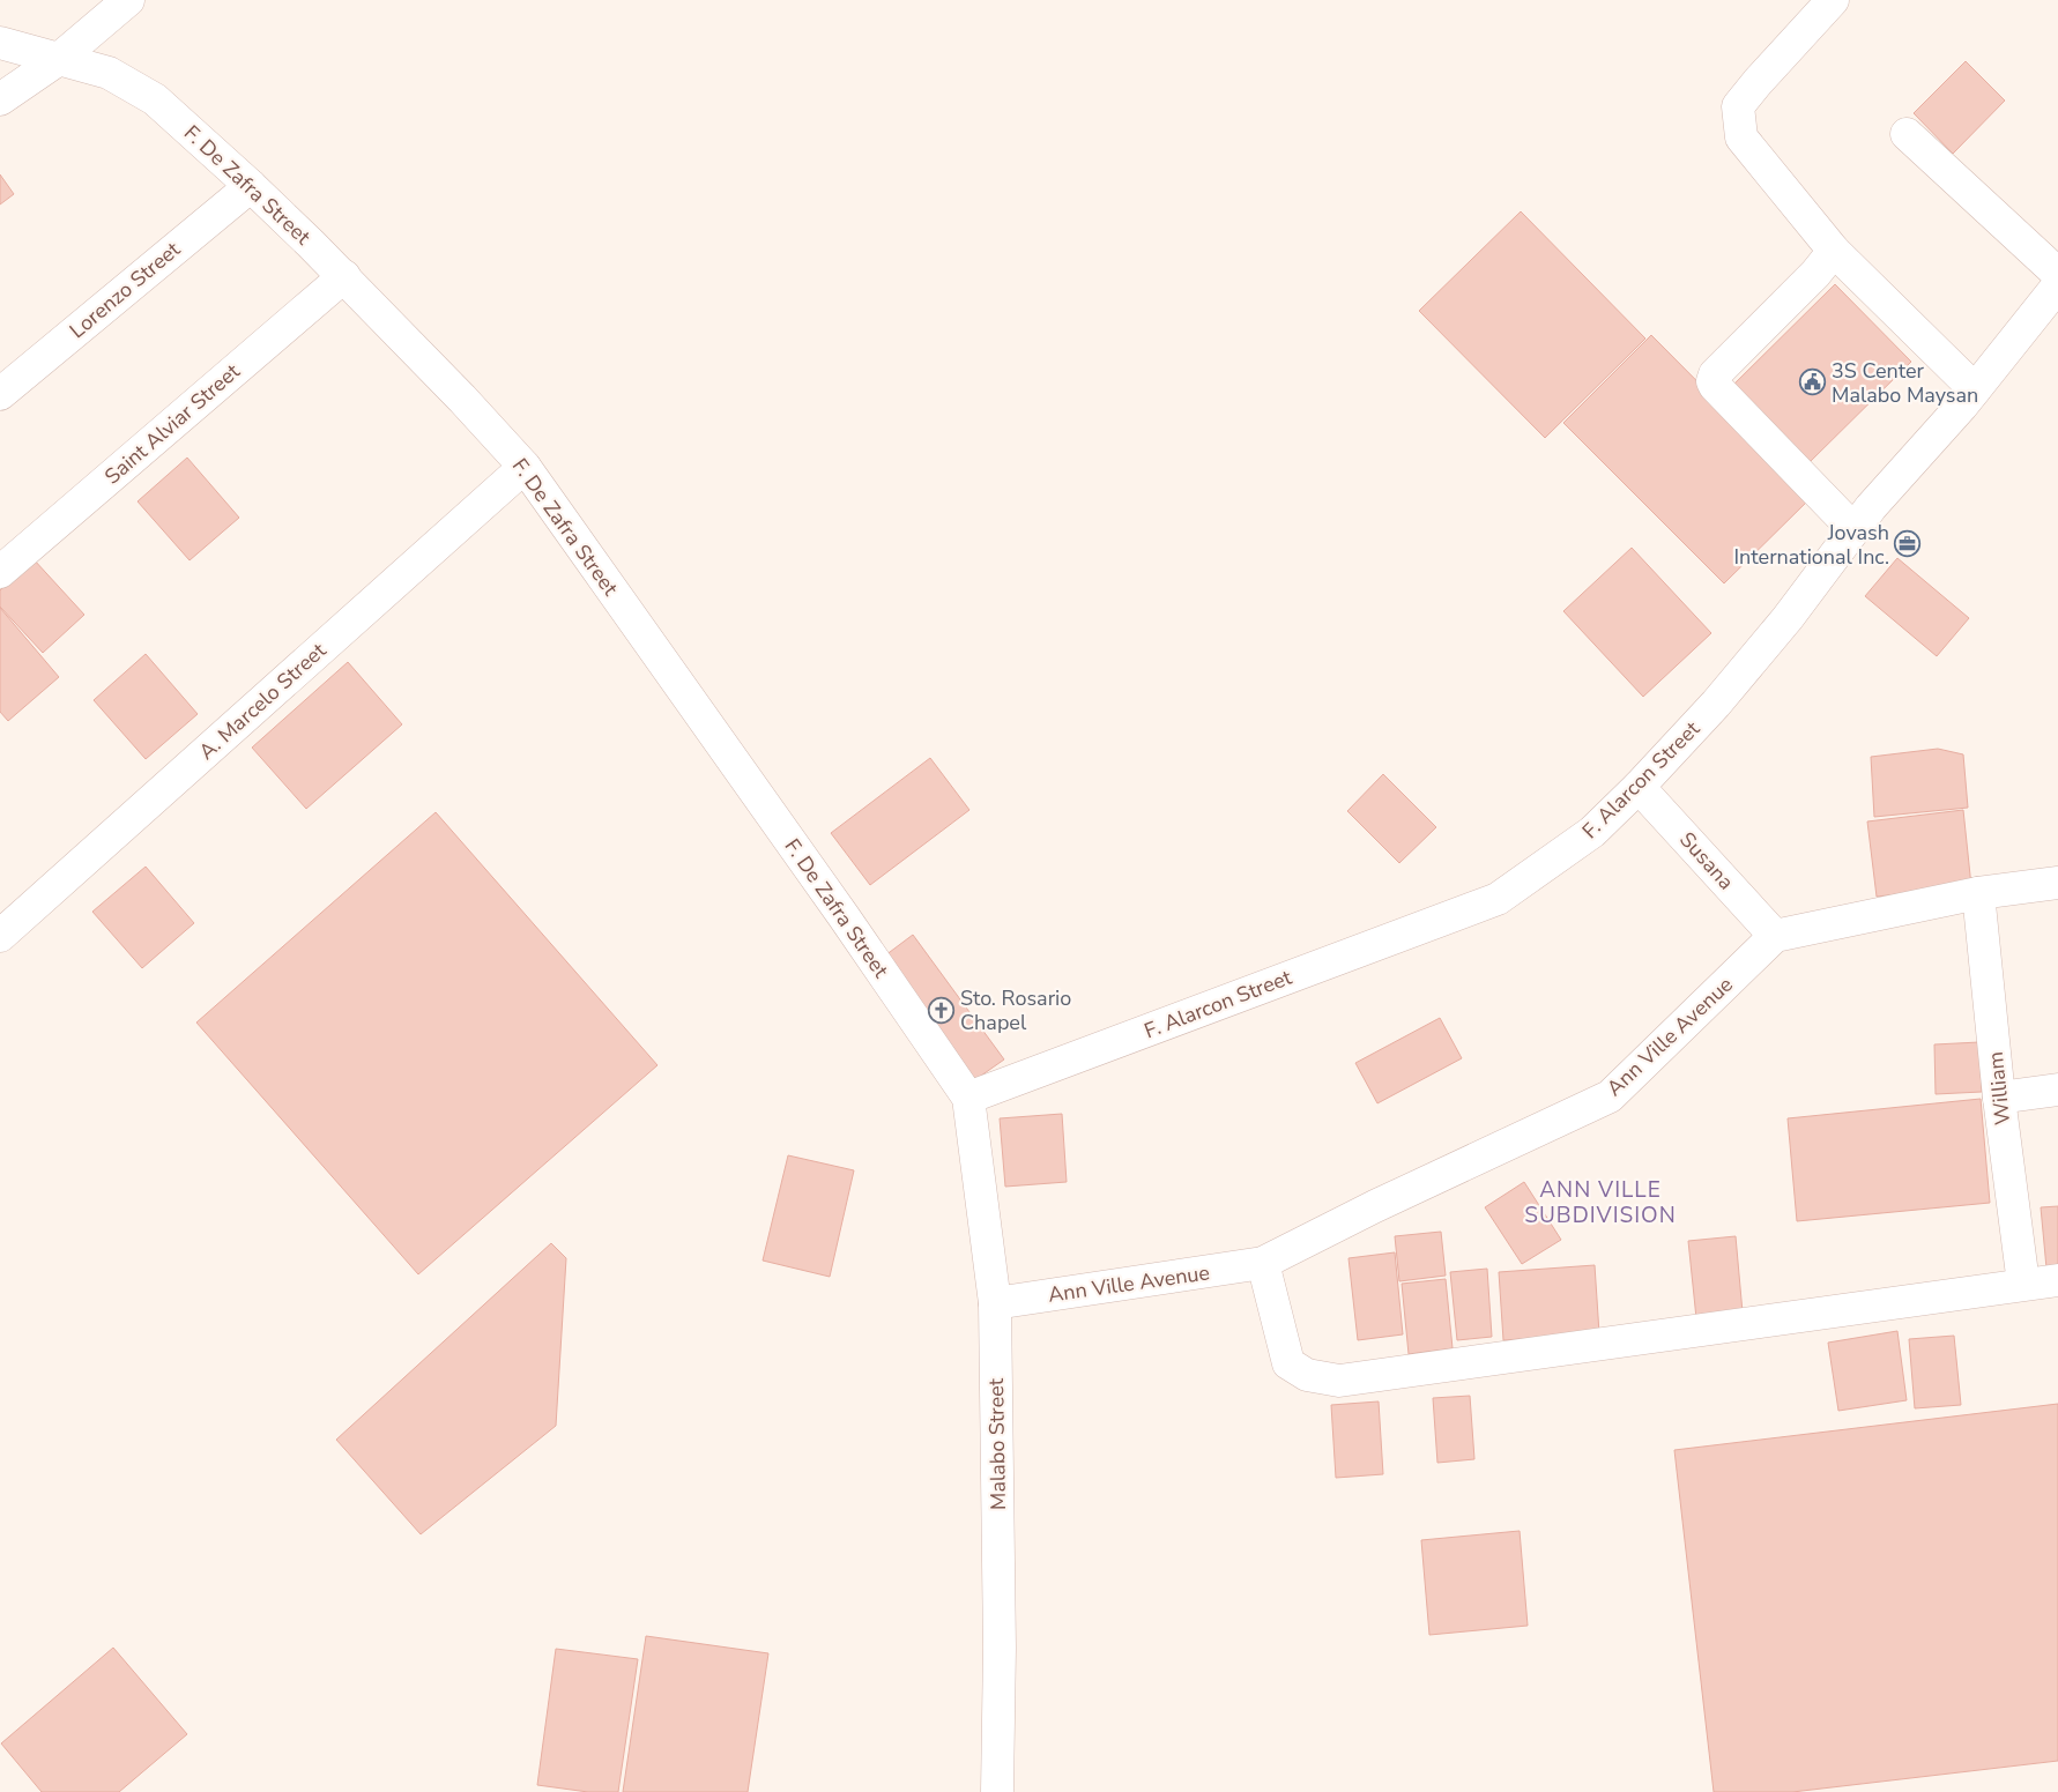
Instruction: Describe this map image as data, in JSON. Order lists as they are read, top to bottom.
{
  "streets": {
    "street": [
      "F. De Zafra Street",
      "Lorenzo Street",
      "Saint Alviar Street",
      "A. Marcelo Street",
      "F. Alarcon Street",
      "Susana",
      "Ann Ville Avenue",
      "William",
      "Malabo Street"
    ]
  },
  "crossings": [
    ["F. De Zafra Street", "Lorenzo Street"],
    ["F. De Zafra Street", "Saint Alviar Street"],
    ["F. De Zafra Street", "A. Marcelo Street"],
    ["F. De Zafra Street", "F. Alarcon Street"],
    ["F. De Zafra Street", "Malabo Street"],
    ["F. Alarcon Street", "Susana"],
    ["F. Alarcon Street", "Malabo Street"],
    ["Susana", "Ann Ville Avenue"],
    ["Ann Ville Avenue", "Malabo Street"]
  ],
  "districts": ["ANN VILLE SUBDIVISION"],
  "places": {
    "public building": ["3S Center Malabo Maysan"],
    "office": ["Jovash International Inc."],
    "church": ["Sto. Rosario Chapel"]
  }
}
